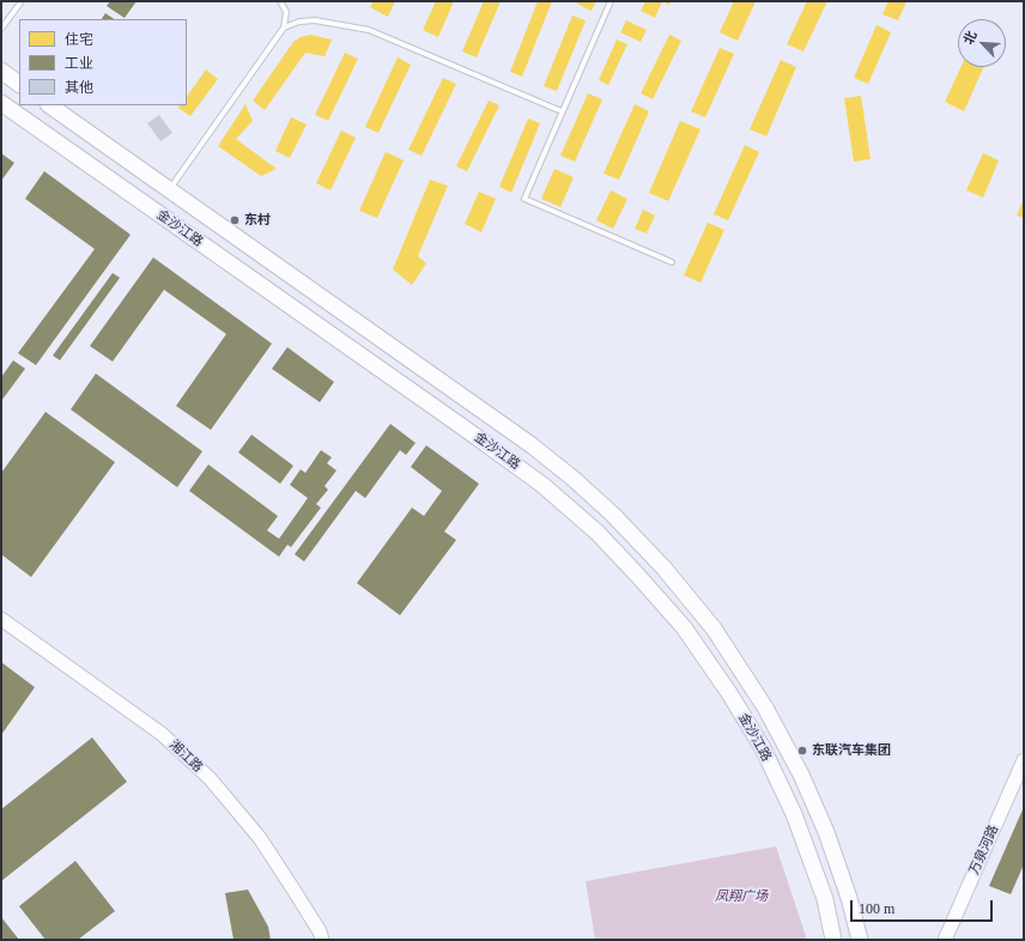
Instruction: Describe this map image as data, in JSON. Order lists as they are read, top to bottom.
{
  "streets": {
    "main road": ["金沙江路"],
    "street": ["湘江路", "万泉河路"]
  },
  "parks": ["凤翔广场"],
  "places": ["东村", "东联汽车集团"],
  "legend": ["住宅", "工业", "其他"],
  "scale_bar": "100 m",
  "north": "top left"
}
